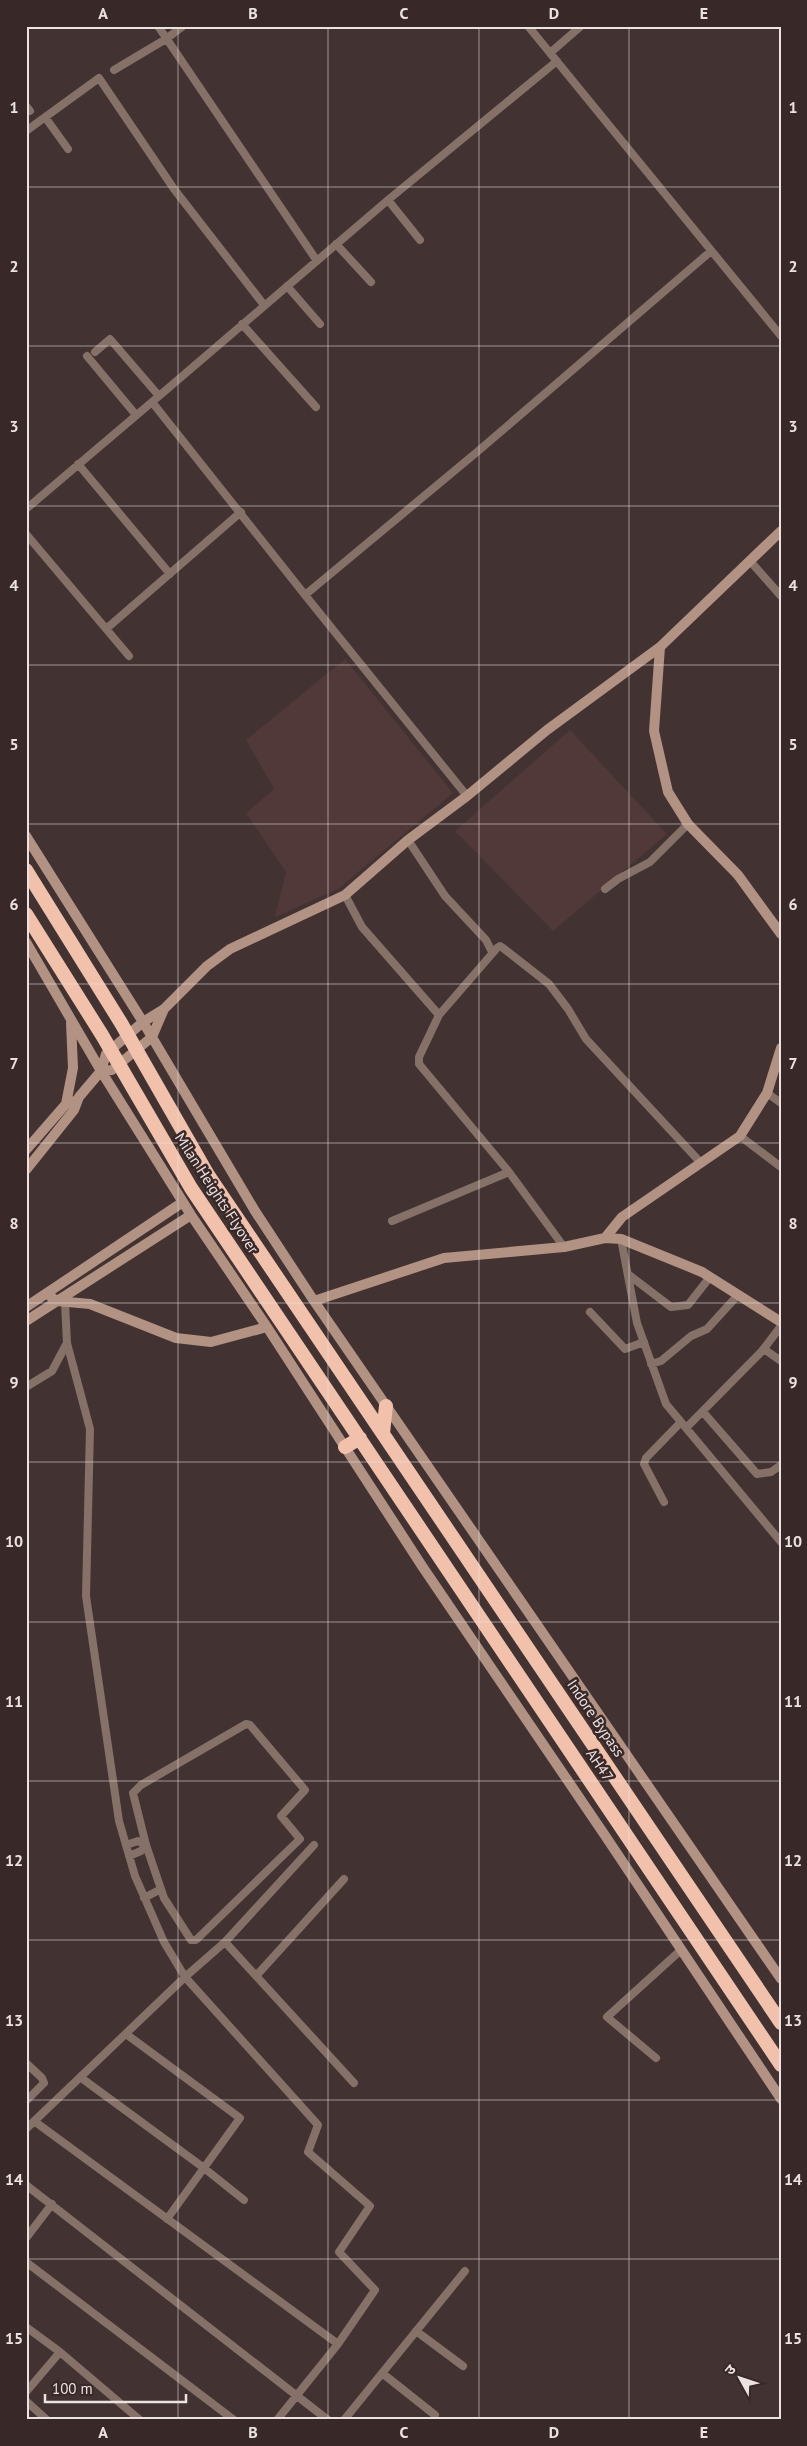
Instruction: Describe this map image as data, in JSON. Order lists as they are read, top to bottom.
{
  "streets": {
    "highway": ["Milan Heights Flyover", "Indore Bypass", "AH47"]
  },
  "crossings": [
    ["Milan Heights Flyover", "Indore Bypass"],
    ["Milan Heights Flyover", "AH47"]
  ],
  "scale_bar": "100 m",
  "north": "top left",
  "grid": {
    "columns": [
      "A",
      "B",
      "C",
      "D",
      "E"
    ],
    "rows": [
      "1",
      "2",
      "3",
      "4",
      "5",
      "6",
      "7",
      "8",
      "9",
      "10",
      "11",
      "12",
      "13",
      "14",
      "15"
    ]
  }
}
